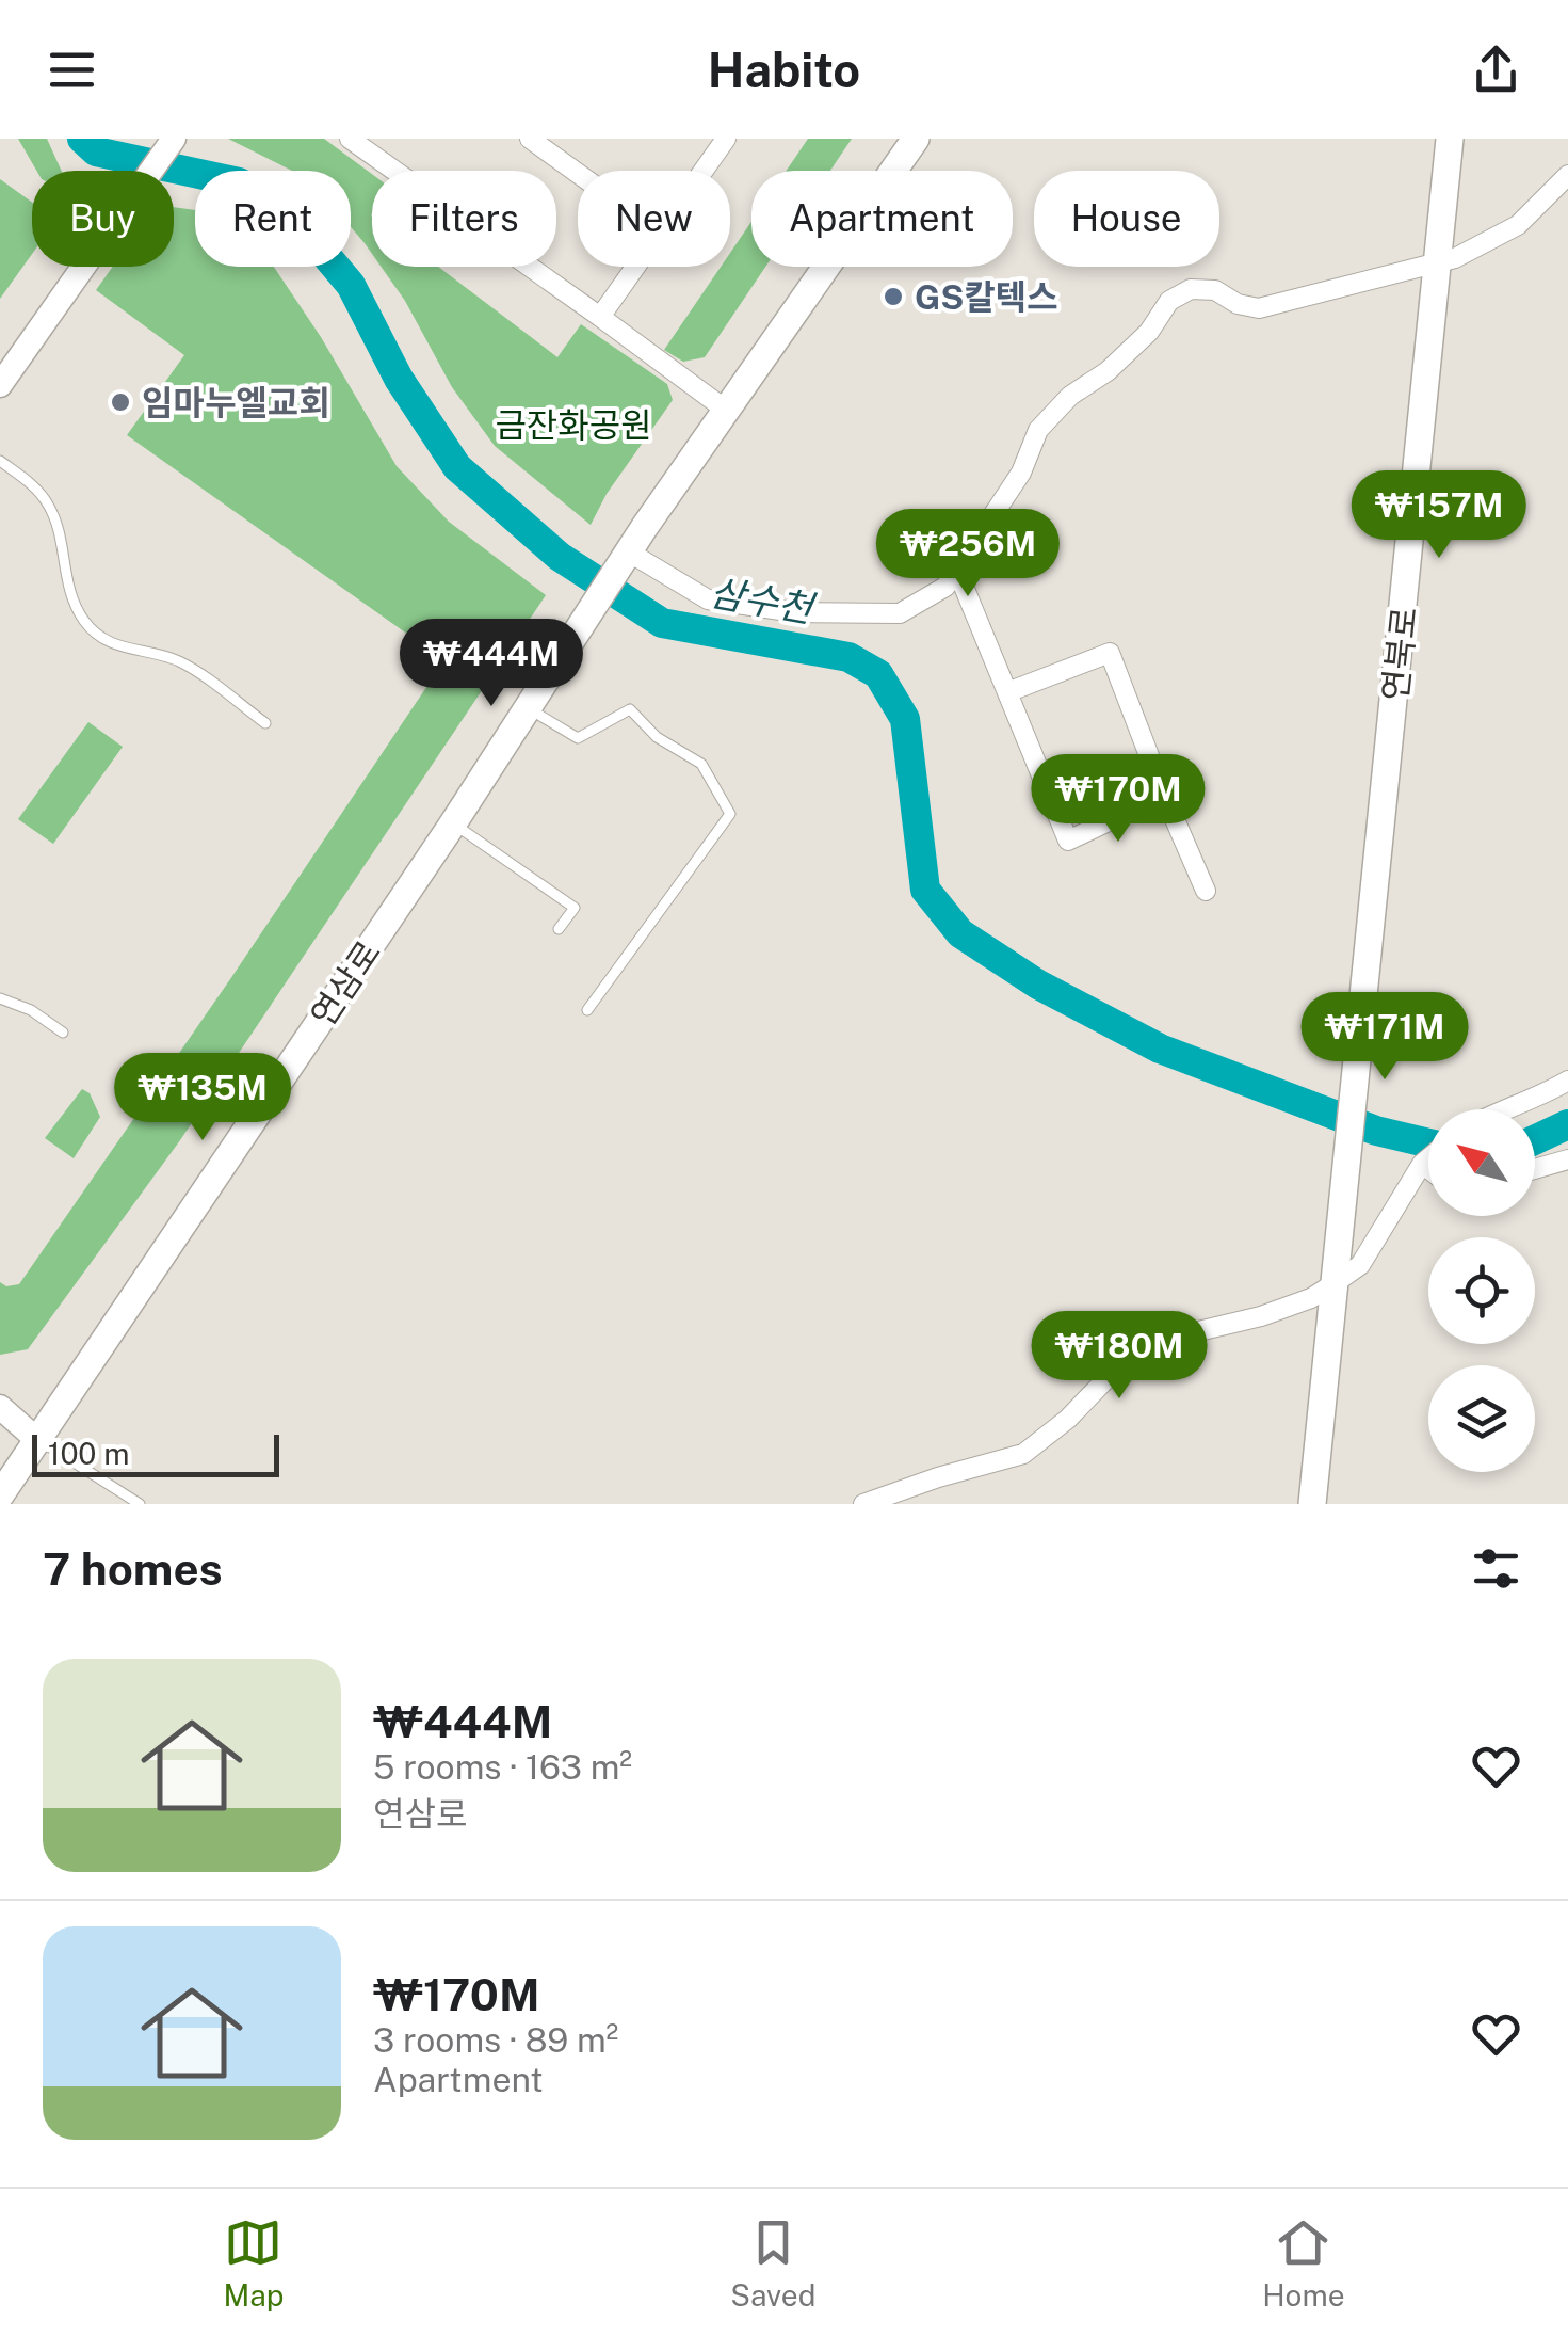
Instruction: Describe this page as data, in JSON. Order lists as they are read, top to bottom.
{
  "streets": {
    "main road": ["연북로", "연삼로"]
  },
  "water": ["삼수천"],
  "parks": ["금잔화공원"],
  "places": ["GS칼텍스", "임마누엘교회"],
  "scale_bar": "100 m",
  "north": "top left",
  "page": {
    "header": "Habito",
    "chip": [
      "Buy",
      "Rent",
      "Filters",
      "New",
      "Apartment",
      "House"
    ],
    "price": [
      "₩157M",
      "₩256M",
      "₩444M",
      "₩170M",
      "₩171M",
      "₩135M",
      "₩180M"
    ],
    "scale": "100 m",
    "heading": "7 homes",
    "list": [
      {
        "name": "₩444M",
        "note": "5 rooms · 163 m² · 연삼로"
      },
      {
        "name": "₩170M",
        "note": "3 rooms · 89 m² · Apartment"
      }
    ],
    "tabs": ["Map", "Saved", "Home"]
  }
}
